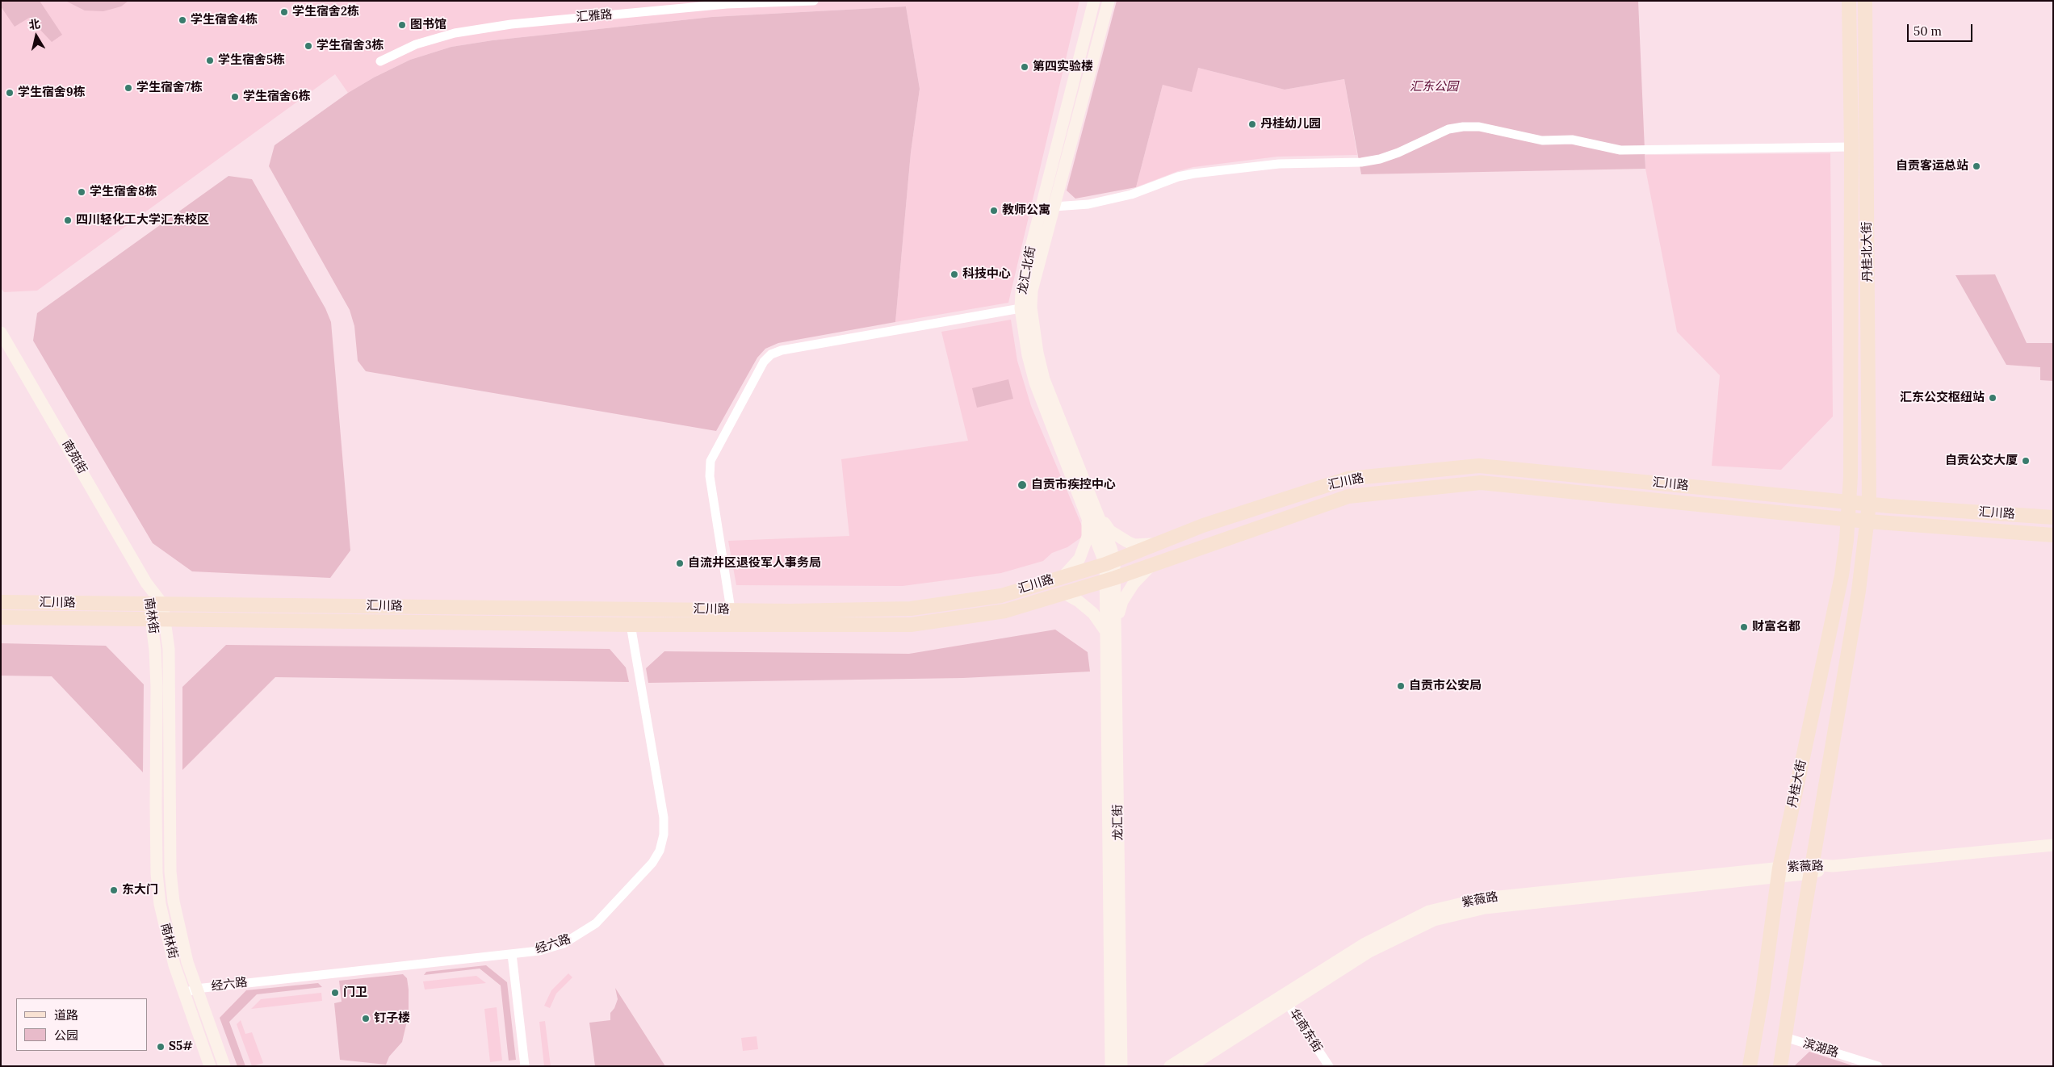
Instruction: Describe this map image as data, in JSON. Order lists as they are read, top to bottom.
{
  "streets": {
    "main road": [
      "丹桂北大街",
      "龙汇北街",
      "南苑街",
      "汇川路",
      "南林街",
      "丹桂大街",
      "龙汇街",
      "紫薇路"
    ],
    "street": [
      "汇雅路",
      "经六路",
      "华商东街",
      "滨湖路"
    ]
  },
  "crossings": [
    ["丹桂北大街", "汇川路"],
    ["丹桂北大街", "丹桂大街"],
    ["丹桂北大街", "紫薇路"],
    ["丹桂北大街", "滨湖路"],
    ["龙汇北街", "汇川路"],
    ["龙汇北街", "龙汇街"],
    ["南苑街", "南林街"],
    ["汇川路", "南林街"],
    ["汇川路", "丹桂大街"],
    ["汇川路", "龙汇街"],
    ["汇川路", "经六路"],
    ["南林街", "经六路"],
    ["丹桂大街", "紫薇路"],
    ["紫薇路", "华商东街"]
  ],
  "parks": ["汇东公园"],
  "places": [
    "学生宿舍2栋",
    "学生宿舍4栋",
    "图书馆",
    "学生宿舍3栋",
    "学生宿舍5栋",
    "第四实验楼",
    "学生宿舍7栋",
    "学生宿舍9栋",
    "学生宿舍6栋",
    "丹桂幼儿园",
    "自贡客运总站",
    "学生宿舍8栋",
    "教师公寓",
    "四川轻化工大学汇东校区",
    "科技中心",
    "汇东公交枢纽站",
    "自贡公交大厦",
    "自贡市疾控中心",
    "自流井区退役军人事务局",
    "财富名都",
    "自贡市公安局",
    "东大门",
    "门卫",
    "钉子楼",
    "S5#"
  ],
  "legend": ["道路", "公园"],
  "scale_bar": "50 m",
  "north": "top"
}
